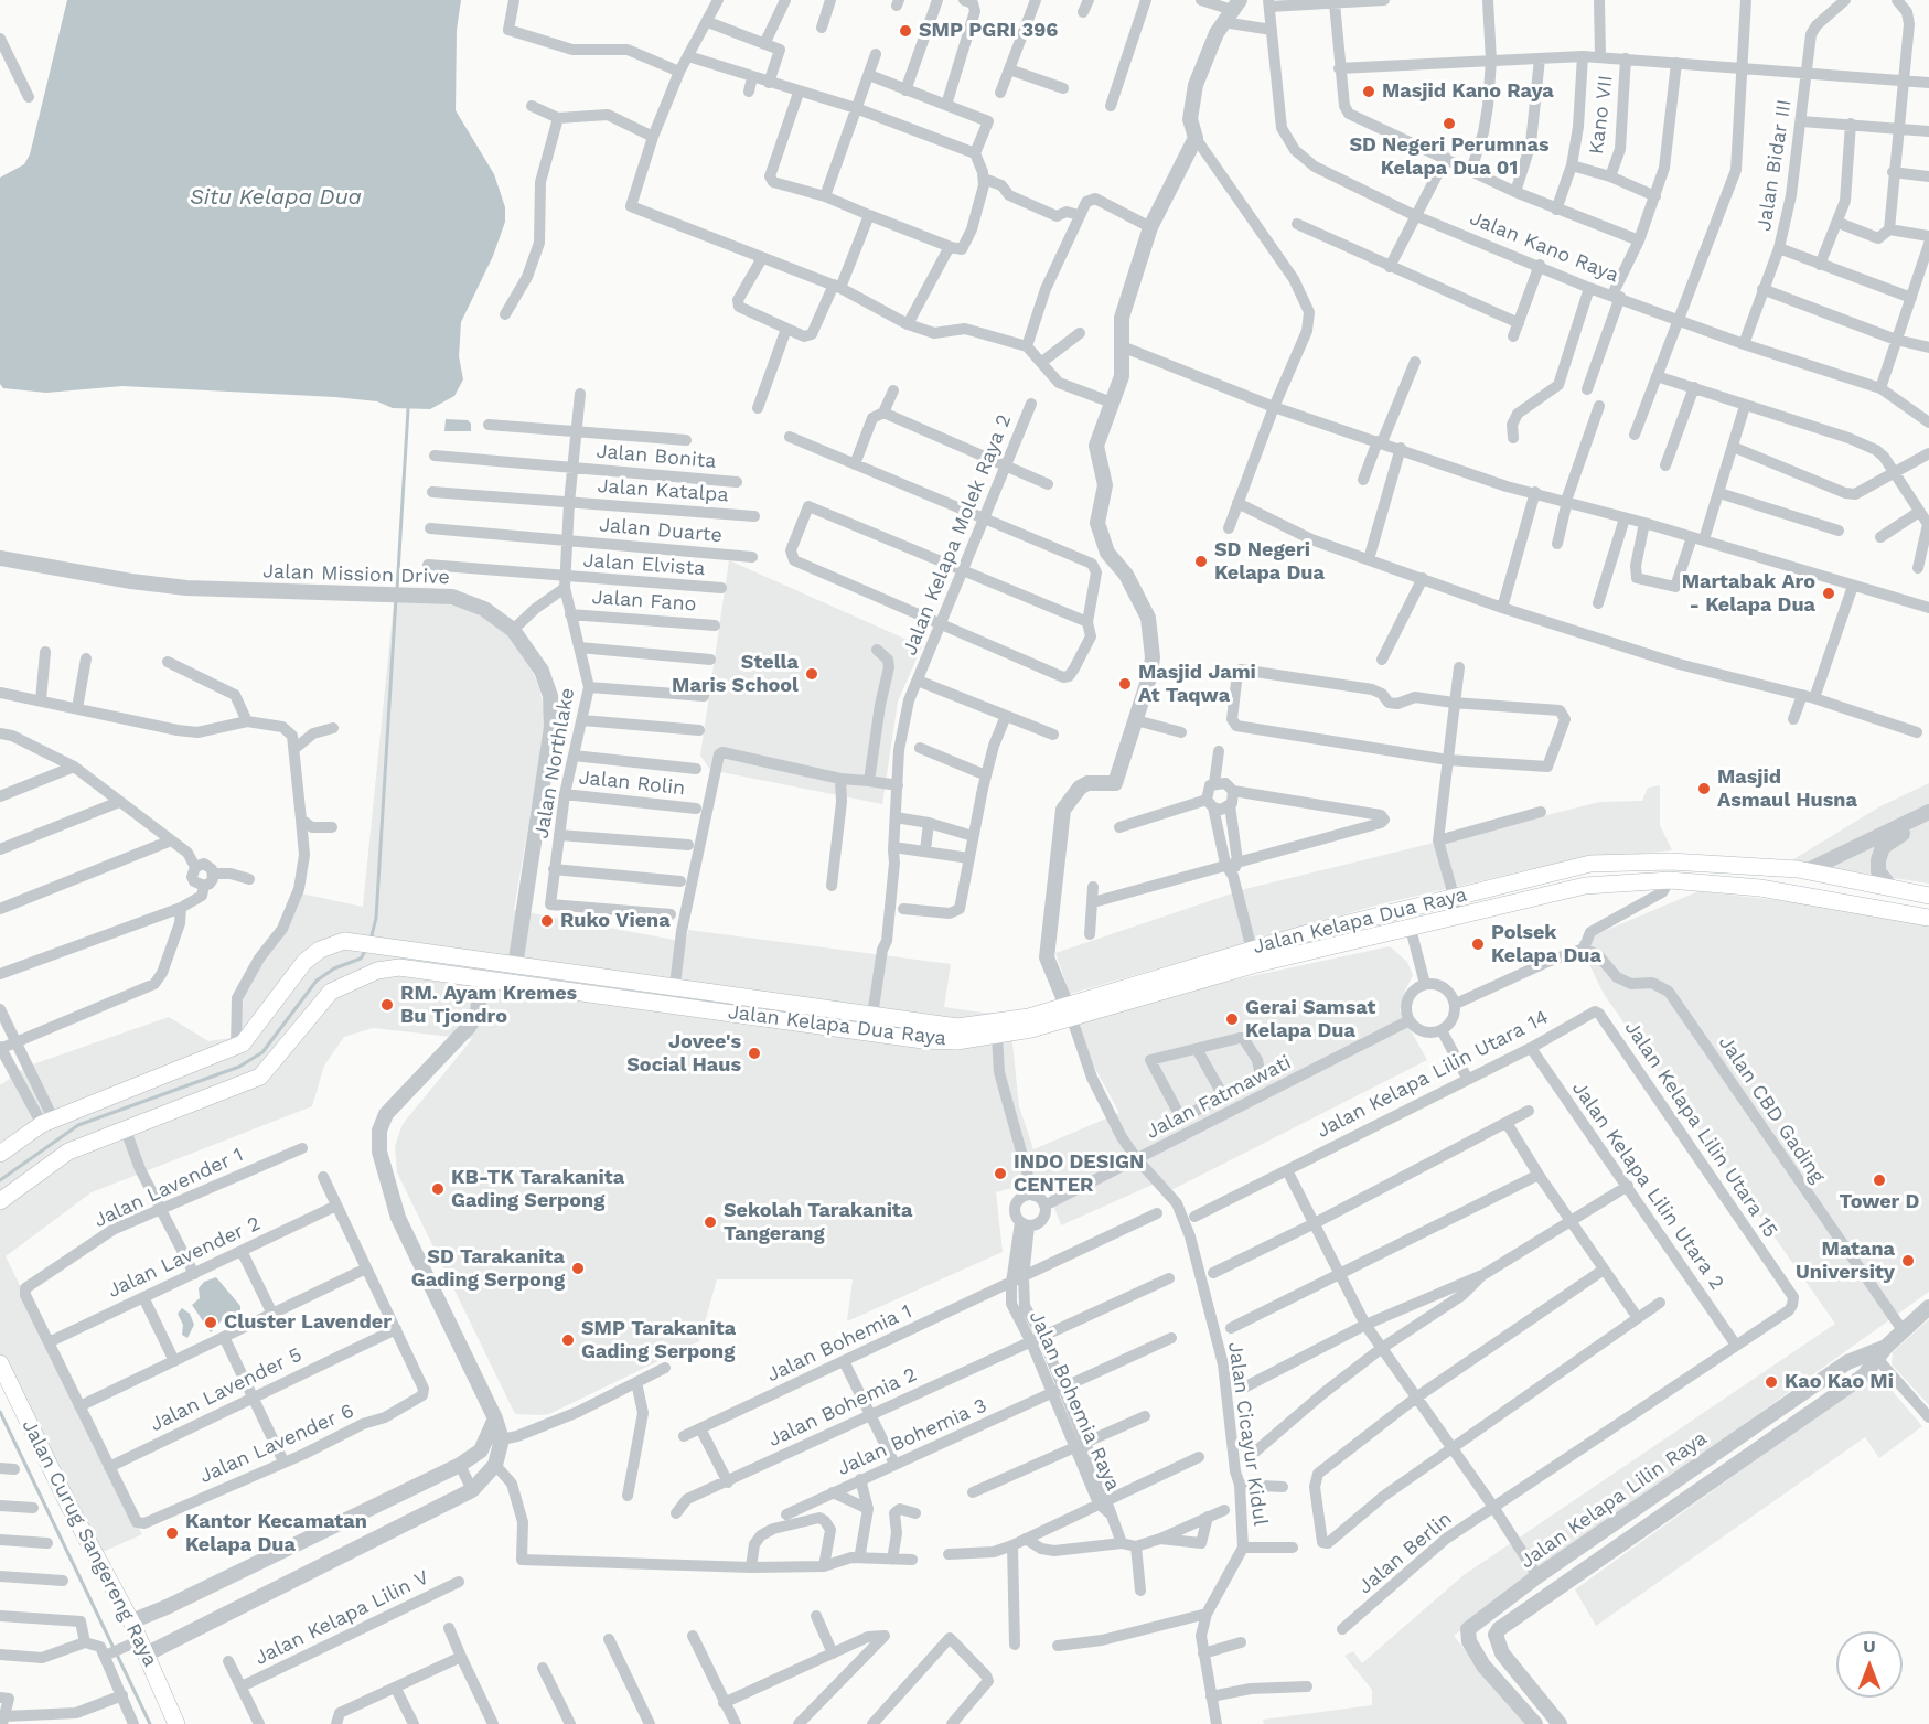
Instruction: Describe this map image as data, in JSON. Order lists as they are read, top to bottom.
{
  "streets": {
    "main road": ["Jalan Kelapa Dua Raya", "Jalan Curug Sangereng Raya"],
    "street": [
      "Kano VII",
      "Jalan Bidar III",
      "Jalan Kano Raya",
      "Jalan Bonita",
      "Jalan Katalpa",
      "Jalan Duarte",
      "Jalan Kelapa Molek Raya 2",
      "Jalan Elvista",
      "Jalan Mission Drive",
      "Jalan Fano",
      "Jalan Northlake",
      "Jalan Rolin",
      "Jalan Kelapa Lilin Utara 14",
      "Jalan Fatmawati",
      "Jalan CBD Gading",
      "Jalan Kelapa Lilin Utara 15",
      "Jalan Kelapa Lilin Utara 2",
      "Jalan Lavender 1",
      "Jalan Lavender 2",
      "Jalan Bohemia 1",
      "Jalan Lavender 5",
      "Jalan Bohemia Raya",
      "Jalan Bohemia 2",
      "Jalan Cicayur Kidul",
      "Jalan Bohemia 3",
      "Jalan Lavender 6",
      "Jalan Kelapa Lilin Raya",
      "Jalan Berlin",
      "Jalan Kelapa Lilin V"
    ]
  },
  "crossings": [
    ["Jalan Bidar III", "Jalan Kano Raya"],
    ["Jalan Bonita", "Jalan Northlake"],
    ["Jalan Katalpa", "Jalan Northlake"],
    ["Jalan Duarte", "Jalan Northlake"],
    ["Jalan Kelapa Molek Raya 2", "Jalan Kelapa Dua Raya"],
    ["Jalan Elvista", "Jalan Northlake"],
    ["Jalan Mission Drive", "Jalan Kelapa Dua Raya"],
    ["Jalan Fano", "Jalan Northlake"],
    ["Jalan Northlake", "Jalan Rolin"],
    ["Jalan Kelapa Dua Raya", "Jalan Cicayur Kidul"],
    ["Jalan Kelapa Lilin Utara 14", "Jalan Kelapa Lilin Utara 15"],
    ["Jalan Kelapa Lilin Utara 14", "Jalan Kelapa Lilin Utara 2"],
    ["Jalan Fatmawati", "Jalan Bohemia Raya"],
    ["Jalan Fatmawati", "Jalan Cicayur Kidul"],
    ["Jalan CBD Gading", "Jalan Kelapa Lilin Raya"],
    ["Jalan Kelapa Lilin Utara 15", "Jalan Kelapa Lilin Utara 2"],
    ["Jalan Lavender 1", "Jalan Lavender 2"],
    ["Jalan Bohemia 1", "Jalan Bohemia Raya"],
    ["Jalan Lavender 5", "Jalan Lavender 6"],
    ["Jalan Bohemia Raya", "Jalan Bohemia 2"],
    ["Jalan Bohemia Raya", "Jalan Bohemia 3"]
  ],
  "water": ["Situ Kelapa Dua"],
  "places": [
    "SMP PGRI 396",
    "Masjid Kano Raya",
    "SD Negeri Perumnas Kelapa Dua 01",
    "SD Negeri Kelapa Dua",
    "Martabak Aro - Kelapa Dua",
    "Stella Maris School",
    "Masjid Jami At Taqwa",
    "Masjid Asmaul Husna",
    "Ruko Viena",
    "Polsek Kelapa Dua",
    "RM. Ayam Kremes Bu Tjondro",
    "Gerai Samsat Kelapa Dua",
    "Jovee's Social Haus",
    "INDO DESIGN CENTER",
    "Tower D",
    "KB-TK Tarakanita Gading Serpong",
    "Sekolah Tarakanita Tangerang",
    "Matana University",
    "SD Tarakanita Gading Serpong",
    "Cluster Lavender",
    "SMP Tarakanita Gading Serpong",
    "Kao Kao Mi",
    "Kantor Kecamatan Kelapa Dua"
  ],
  "north": "top"
}
